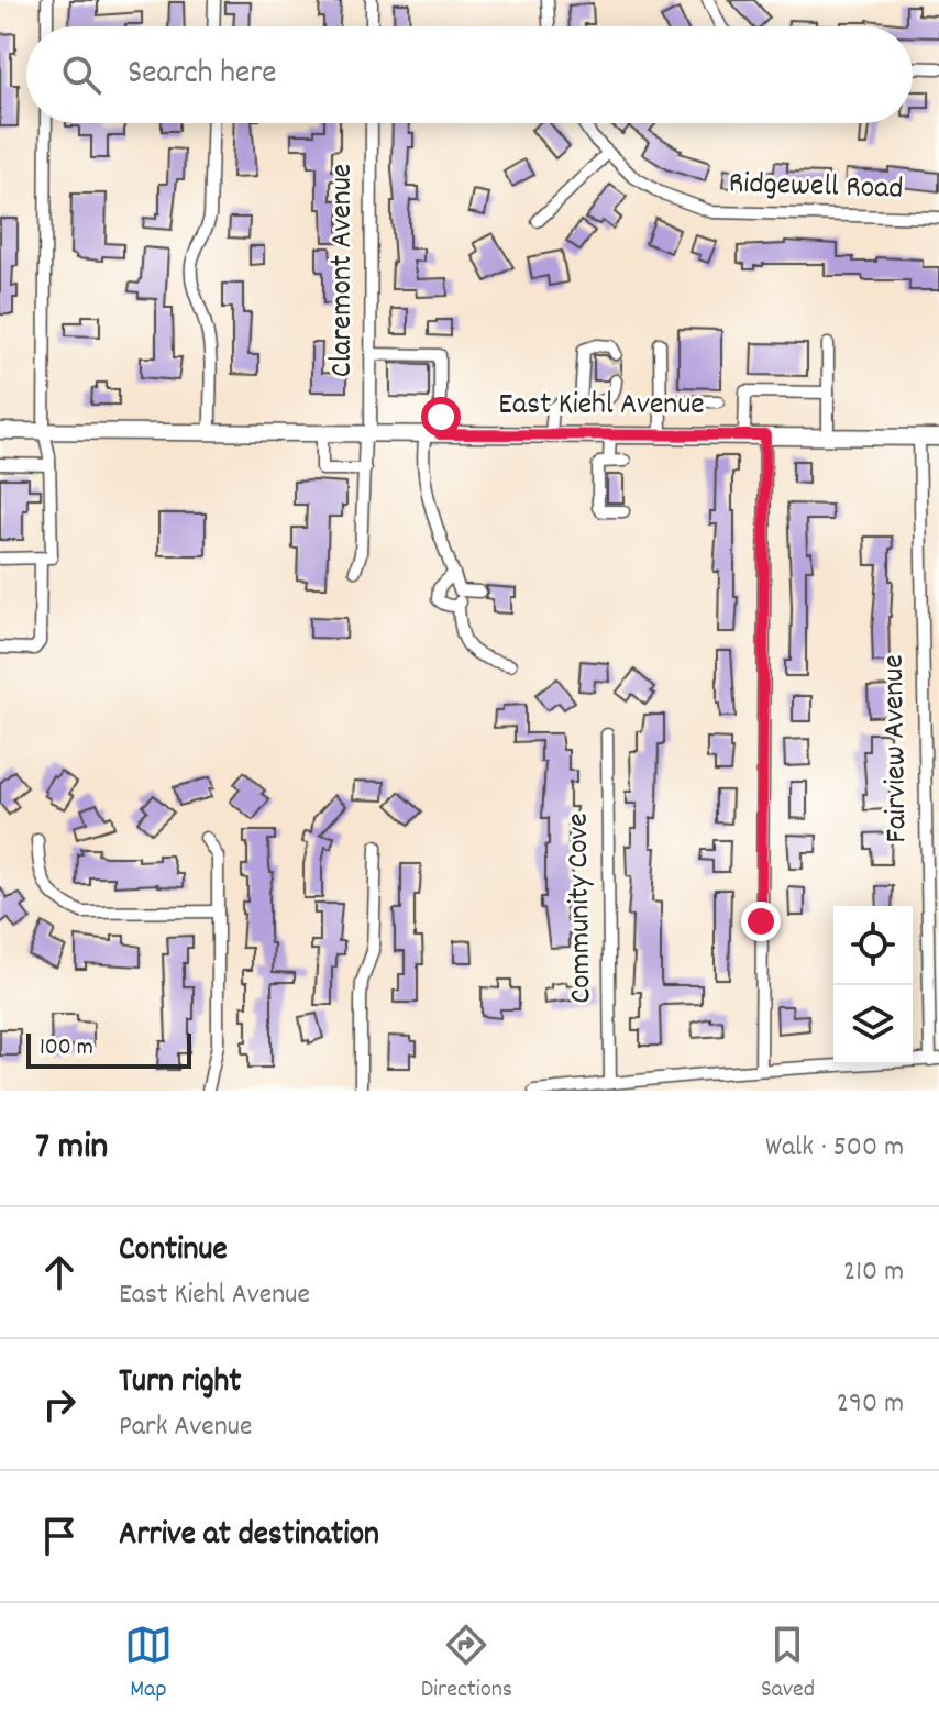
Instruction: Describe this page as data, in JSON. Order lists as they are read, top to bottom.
{
  "streets": {
    "main road": ["East Kiehl Avenue"],
    "street": [
      "Ridgewell Road",
      "Claremont Avenue",
      "Fairview Avenue",
      "Community Cove"
    ]
  },
  "crossings": [
    ["Claremont Avenue", "East Kiehl Avenue"],
    ["East Kiehl Avenue", "Fairview Avenue"]
  ],
  "scale_bar": "100 m",
  "page": {
    "search": "Search here",
    "scale": "100 m",
    "heading": ["7 min", "Walk · 500 m"],
    "list": [
      ["Continue", "East Kiehl Avenue", "210 m"],
      ["Turn right", "Park Avenue", "290 m"],
      "Arrive at destination"
    ],
    "nav": ["Map", "Directions", "Saved"]
  }
}
